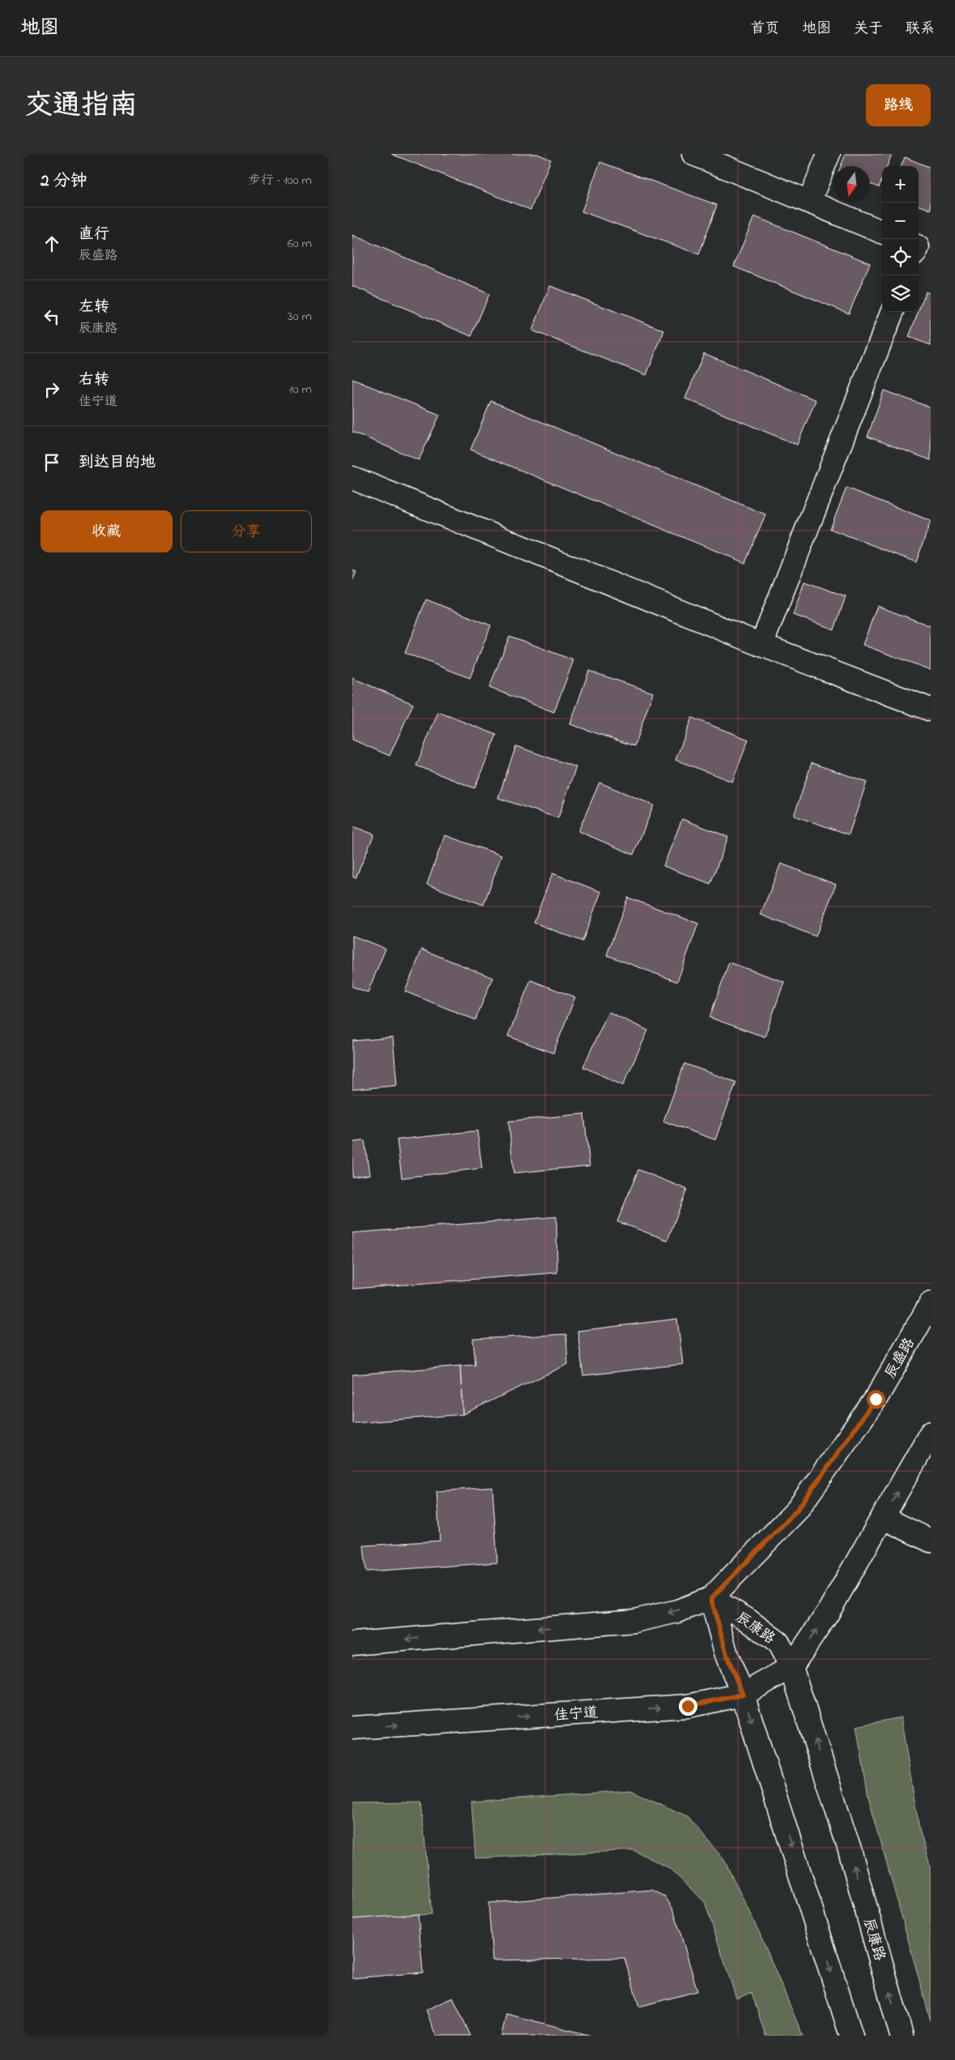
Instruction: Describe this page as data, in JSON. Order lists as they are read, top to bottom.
{
  "streets": {
    "main road": ["辰盛路", "辰康路", "佳宁道"]
  },
  "crossings": [
    ["辰盛路", "辰康路"],
    ["辰康路", "佳宁道"]
  ],
  "north": "bottom",
  "page": {
    "header": "地图",
    "nav": [
      "首页",
      "地图",
      "关于",
      "联系"
    ],
    "title": "交通指南",
    "buttons": [
      "路线",
      ["收藏", "分享"]
    ],
    "heading": ["2 分钟", "步行 · 100 m"],
    "map_buttons": ["+", "−"],
    "list": [
      ["直行", "辰盛路", "60 m"],
      ["左转", "辰康路", "30 m"],
      ["右转", "佳宁道", "10 m"],
      "到达目的地"
    ]
  }
}
